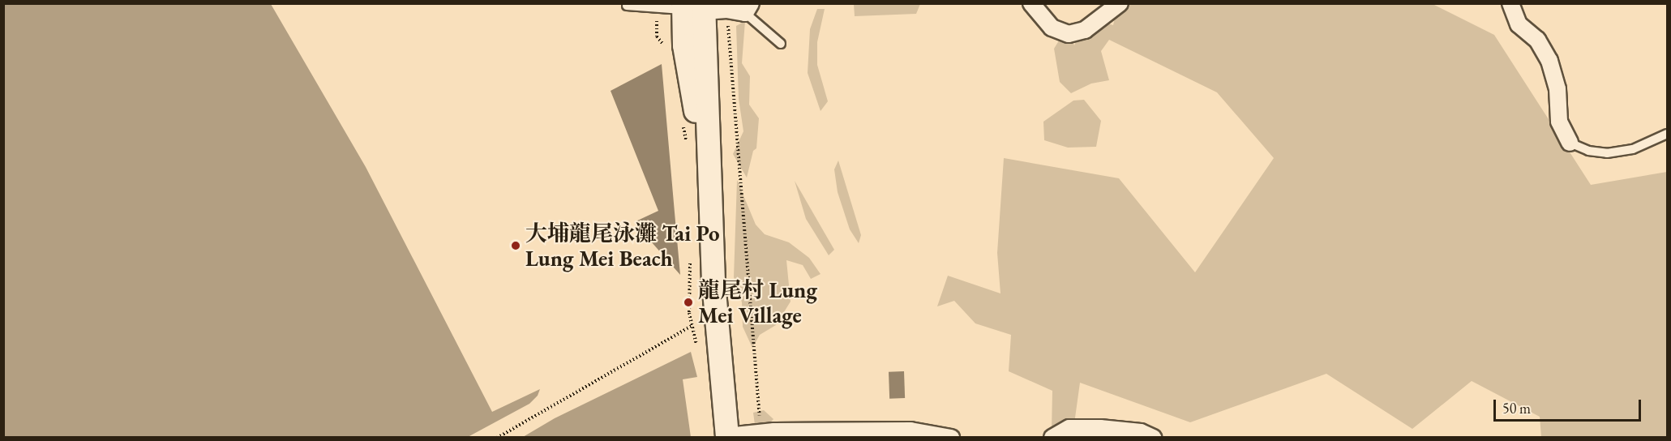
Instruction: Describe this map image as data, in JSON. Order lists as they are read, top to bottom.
{
  "places": ["大埔龍尾泳灘 Tai Po Lung Mei Beach", "龍尾村 Lung Mei Village"],
  "scale_bar": "50 m"
}
